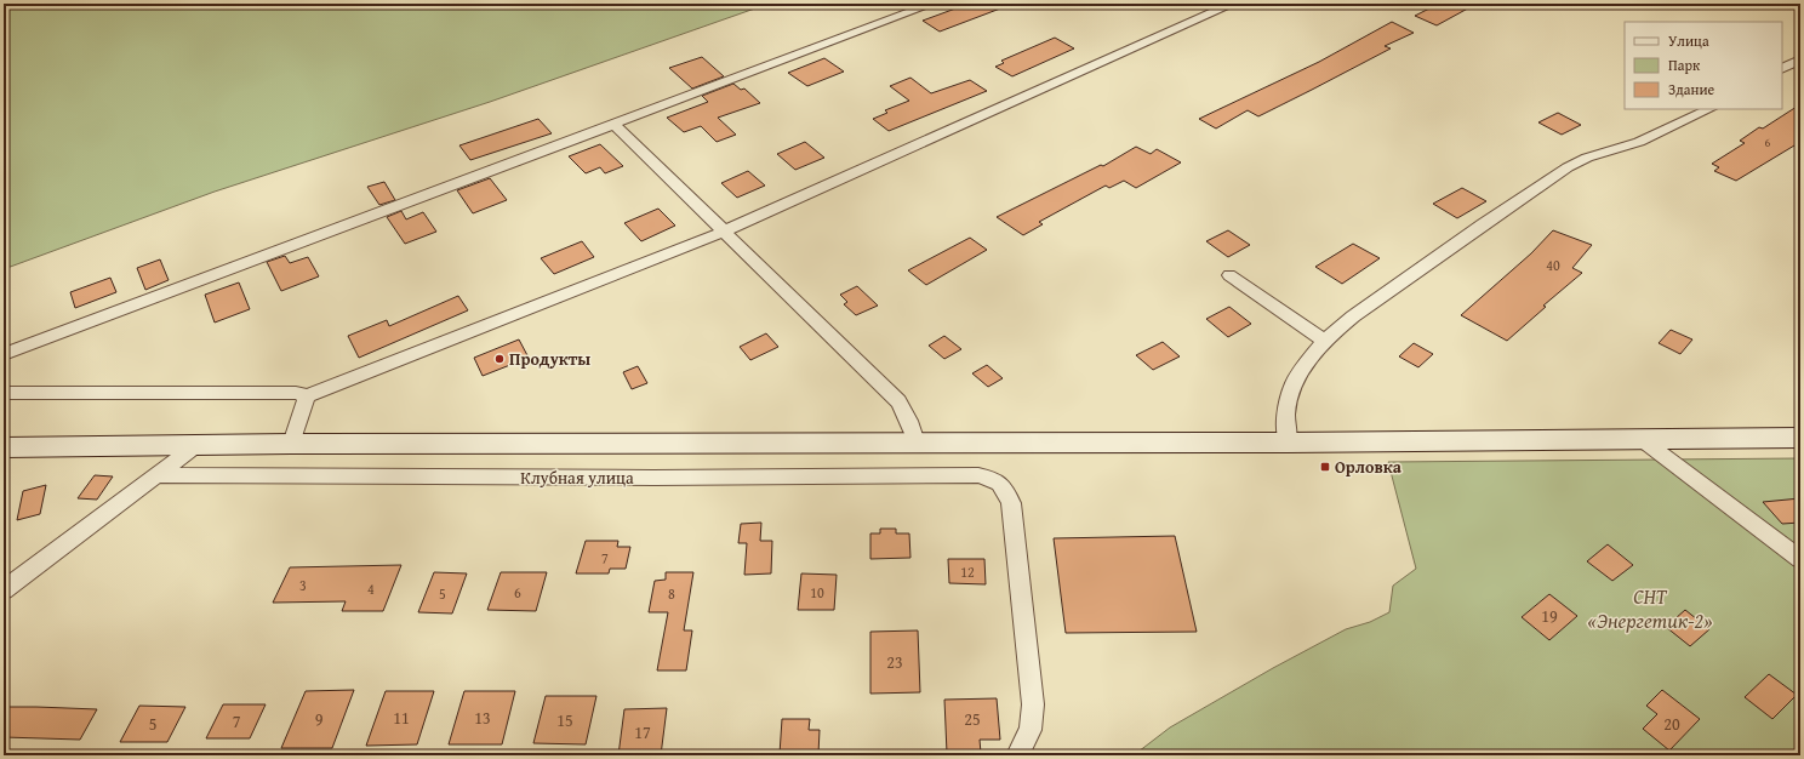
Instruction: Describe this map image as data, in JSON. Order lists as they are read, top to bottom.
{
  "streets": {
    "street": ["Клубная улица"]
  },
  "parks": ["СНТ «Энергетик-2»"],
  "places": {
    "other": ["Продукты"],
    "transit": ["Орловка"]
  },
  "house_numbers": [
    "6",
    "40",
    "7",
    "12",
    "3",
    "4",
    "6",
    "10",
    "5",
    "8",
    "19",
    "23",
    "11",
    "13",
    "9",
    "25",
    "15",
    "7",
    "5",
    "20",
    "17"
  ],
  "legend": ["Улица", "Парк", "Здание"]
}
